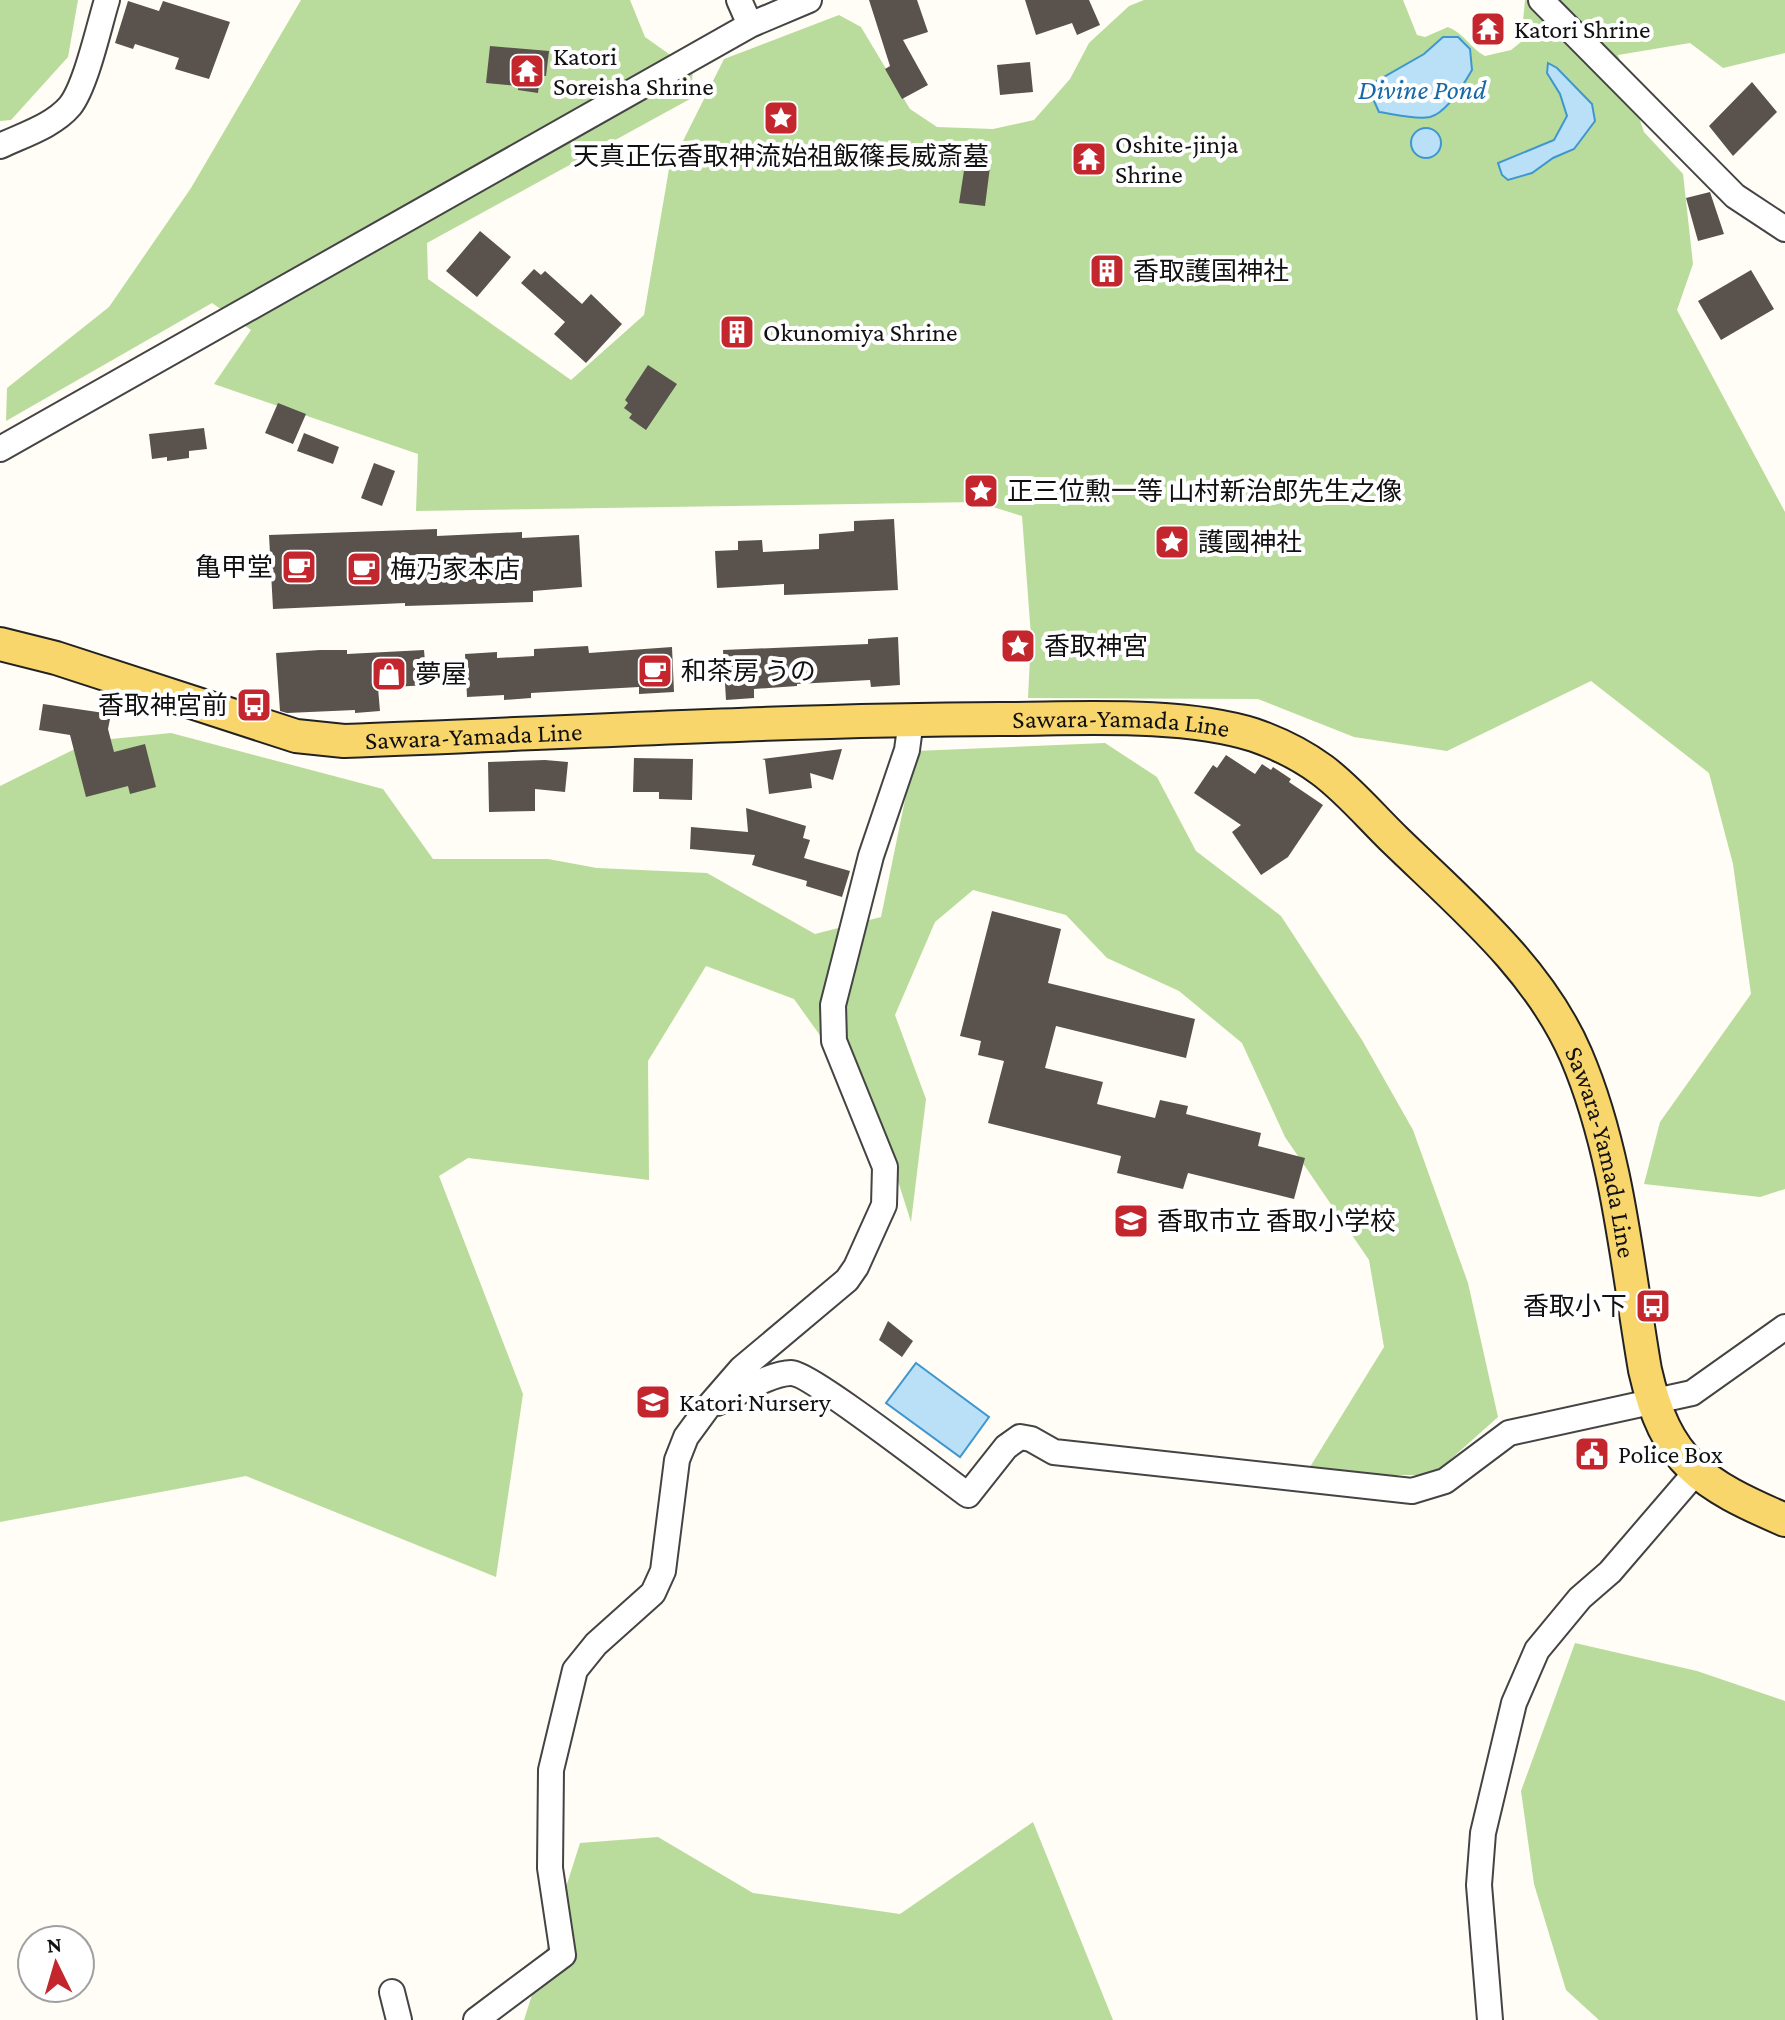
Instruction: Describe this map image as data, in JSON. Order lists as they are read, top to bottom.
{
  "streets": {
    "main road": ["Sawara-Yamada Line"]
  },
  "water": ["Divine Pond"],
  "places": {
    "temple": ["Katori Shrine", "Katori Soreisha Shrine", "Oshite-jinja Shrine"],
    "place": [
      "天真正伝香取神流始祖飯篠長威斎墓",
      "正三位勲一等 山村新治郎先生之像",
      "護國神社",
      "香取神宮"
    ],
    "building": ["香取護国神社", "Okunomiya Shrine"],
    "cafe": ["亀甲堂", "梅乃家本店", "和茶房 うの"],
    "shop": ["夢屋"],
    "bus stop": ["香取神宮前", "香取小下"],
    "school or university": ["香取市立 香取小学校", "Katori Nursery"],
    "public building": ["Police Box"]
  },
  "north": "top"
}
